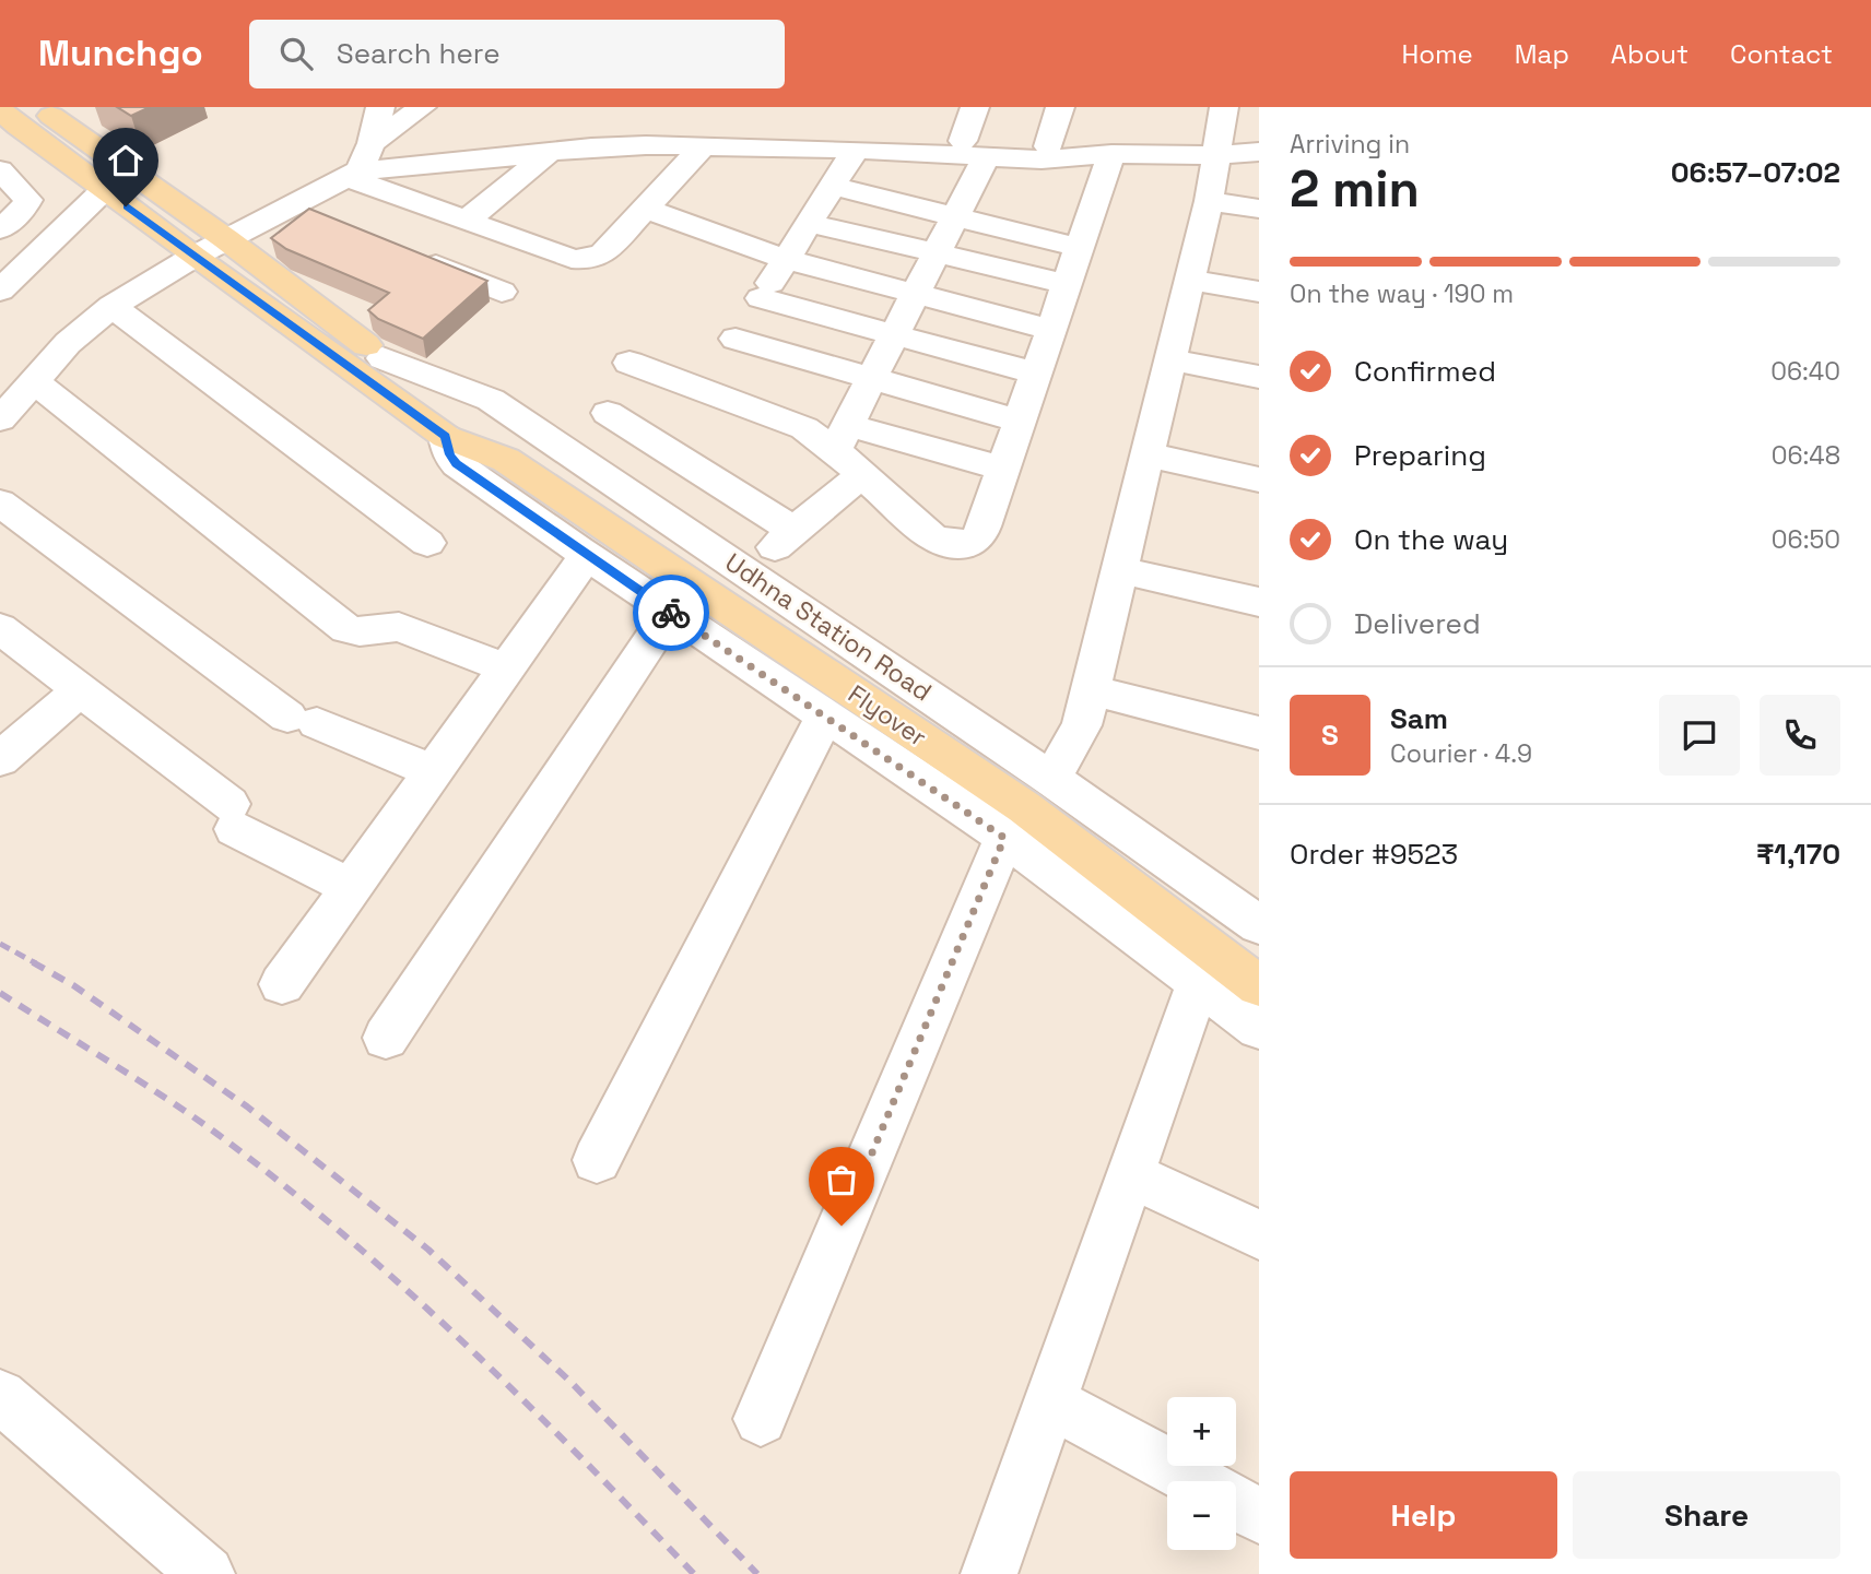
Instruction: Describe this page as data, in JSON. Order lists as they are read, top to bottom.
{
  "streets": {
    "main road": ["Flyover"],
    "street": ["Udhna Station Road"]
  },
  "page": {
    "header": "Munchgo",
    "search": "Search here",
    "nav": [
      "Home",
      "Map",
      "About",
      "Contact"
    ],
    "heading": ["2 min", "Arriving in", "06:57–07:02"],
    "panel": [
      "Sam",
      "Courier · 4.9",
      "Order #9523",
      "₹1,170"
    ],
    "bar": "On the way · 190 m",
    "list": [
      ["Confirmed", "06:40"],
      ["Preparing", "06:48"],
      ["On the way", "06:50"],
      "Delivered"
    ],
    "round": "S",
    "map_buttons": ["+", "−"],
    "buttons": ["Help", "Share"]
  }
}
